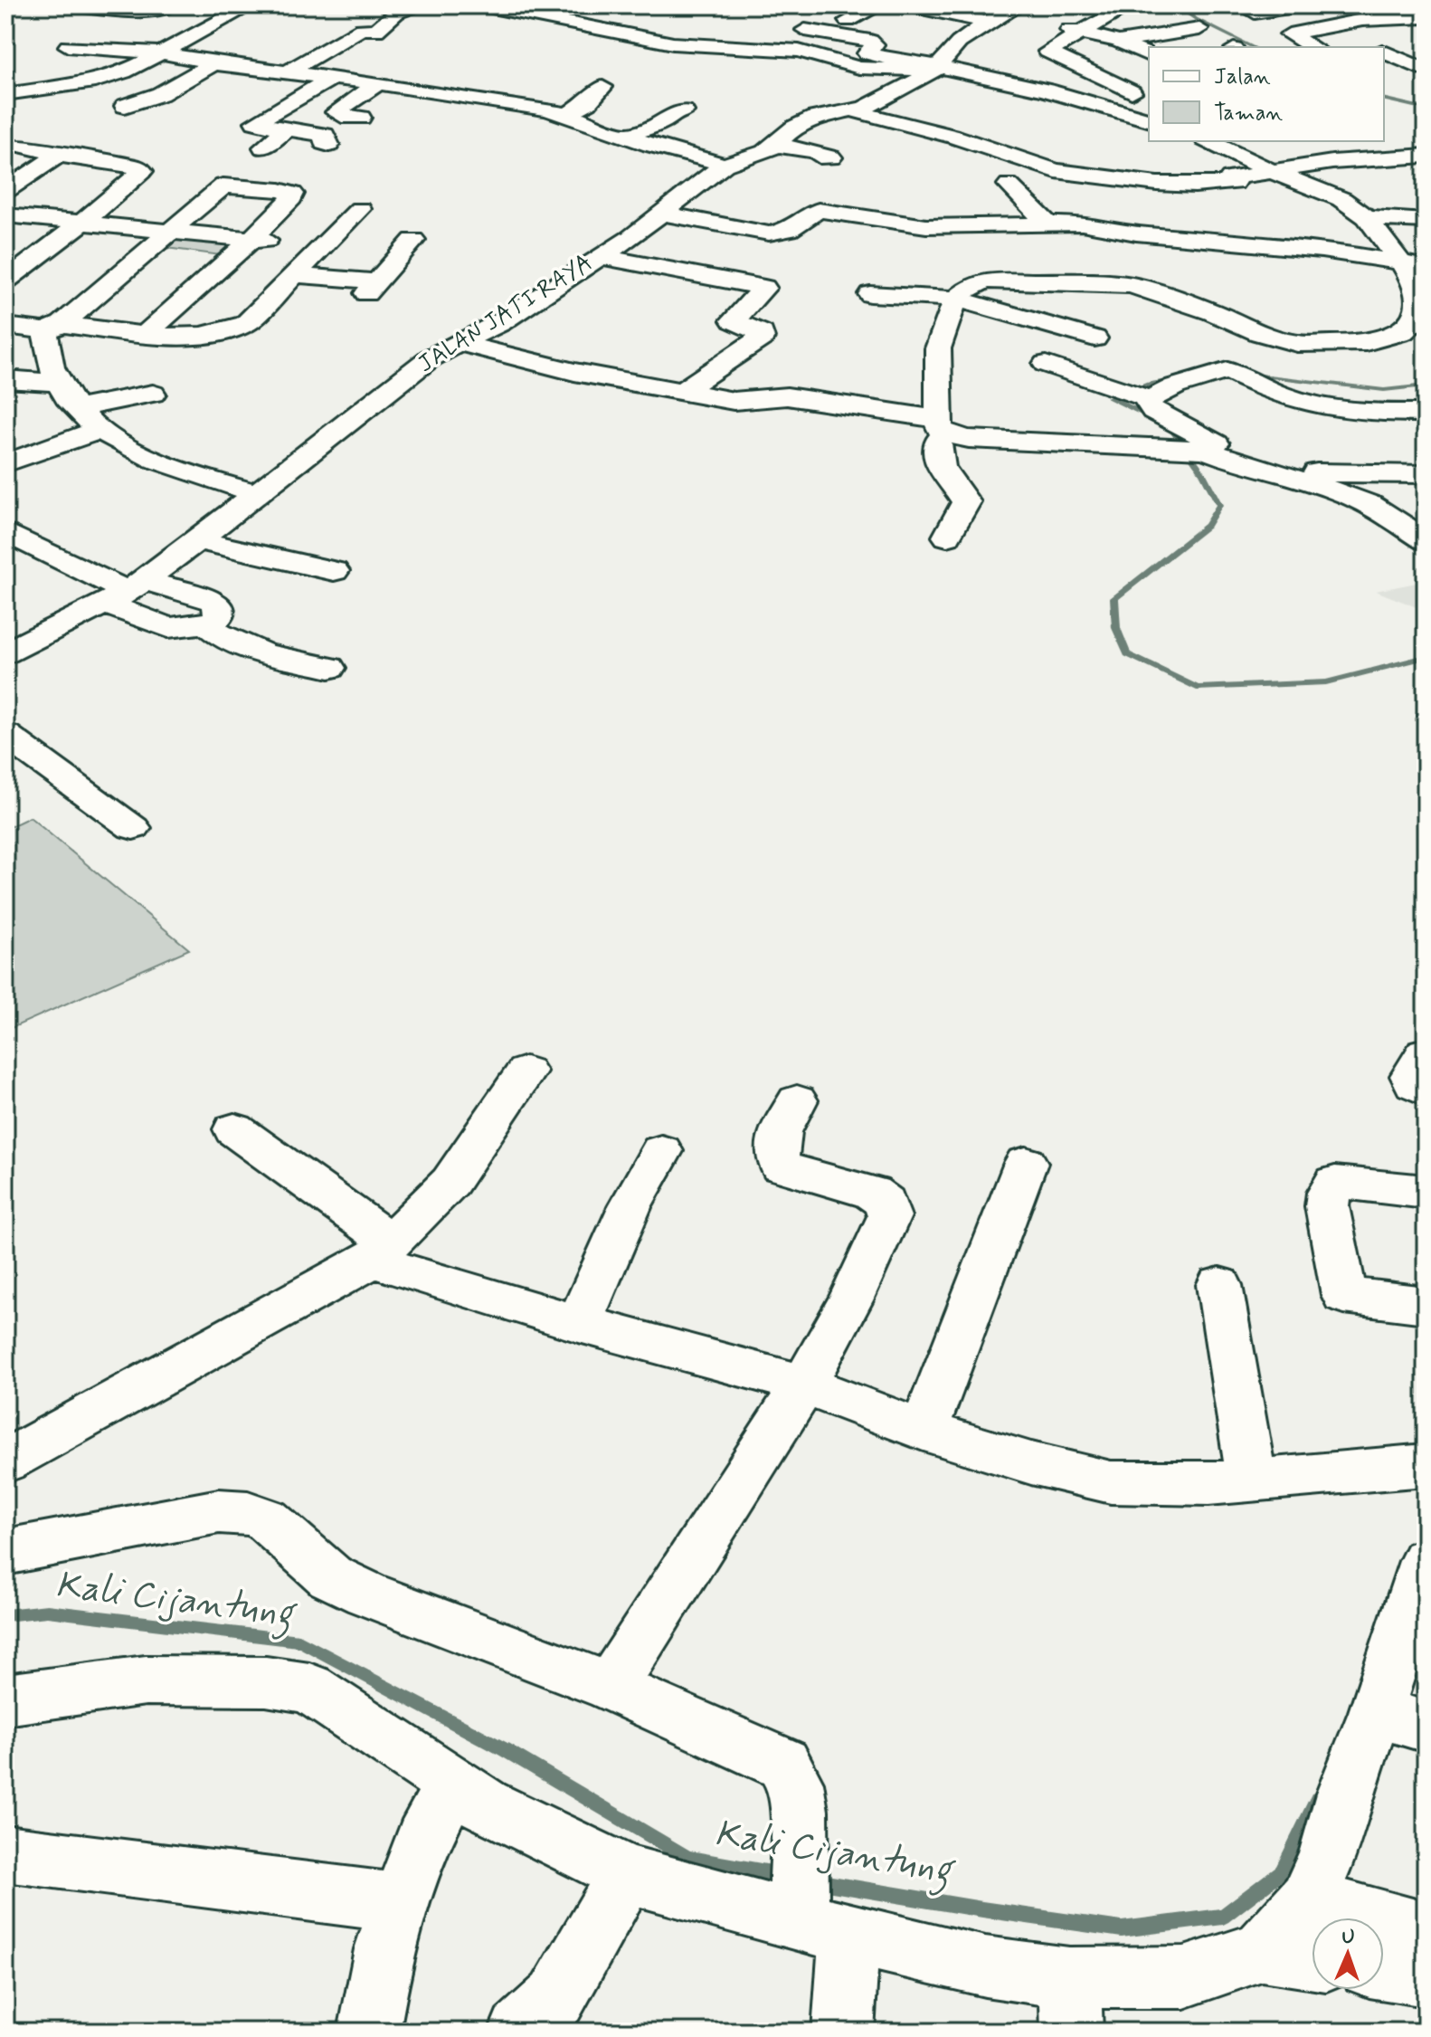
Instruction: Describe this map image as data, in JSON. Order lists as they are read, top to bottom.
{
  "streets": {
    "street": ["JALAN JATI RAYA"]
  },
  "water": ["Kali Cijantung"],
  "legend": ["Jalan", "Taman"],
  "north": "top"
}
